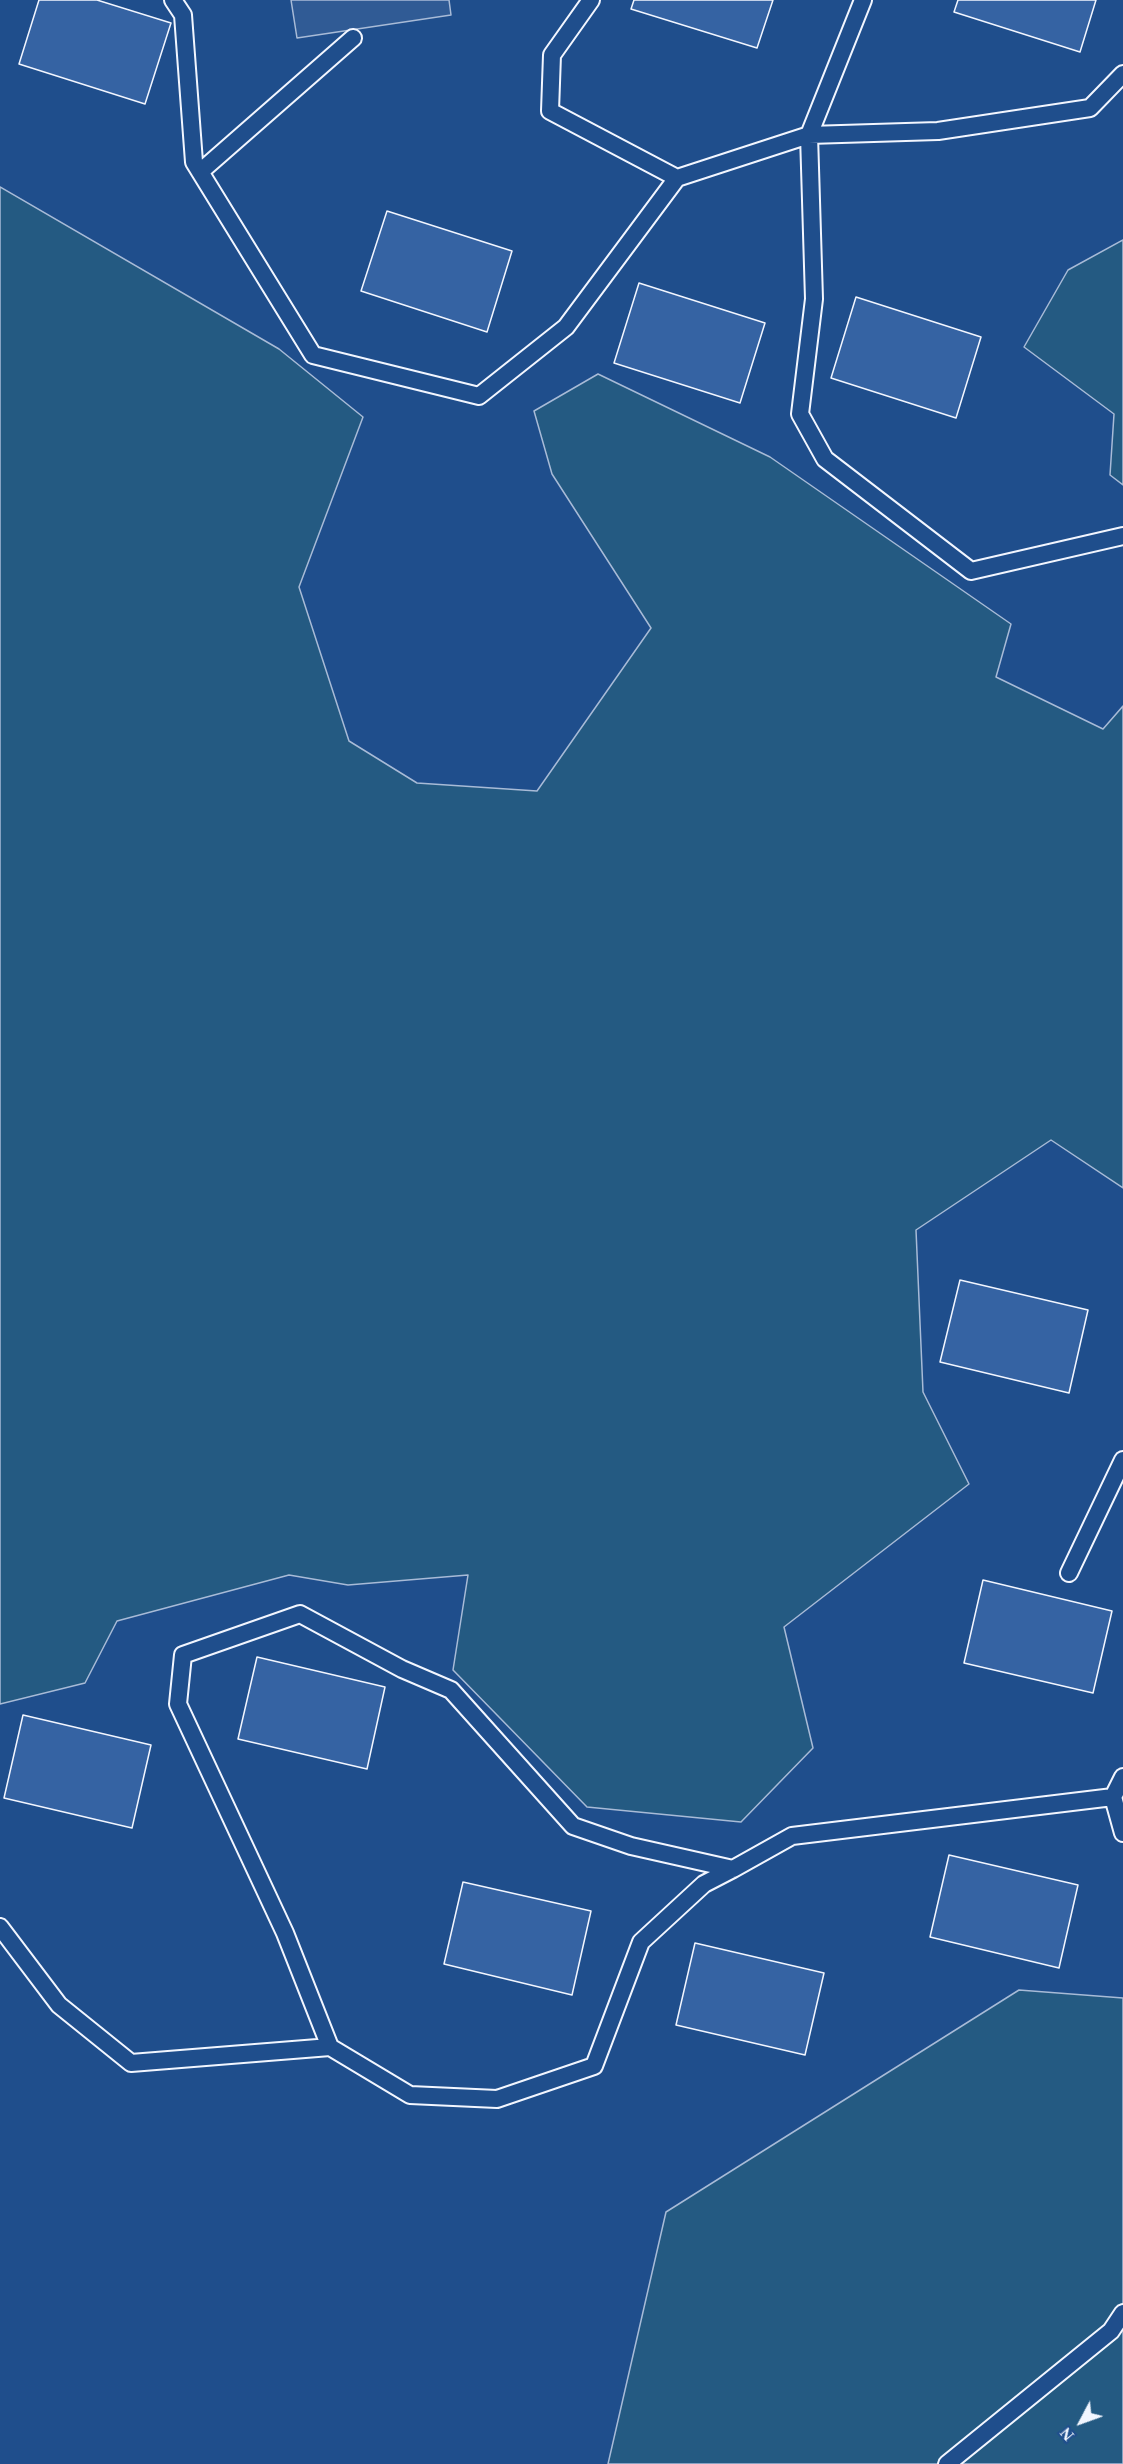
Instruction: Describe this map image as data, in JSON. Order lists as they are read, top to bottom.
{
  "north": "bottom left"
}
